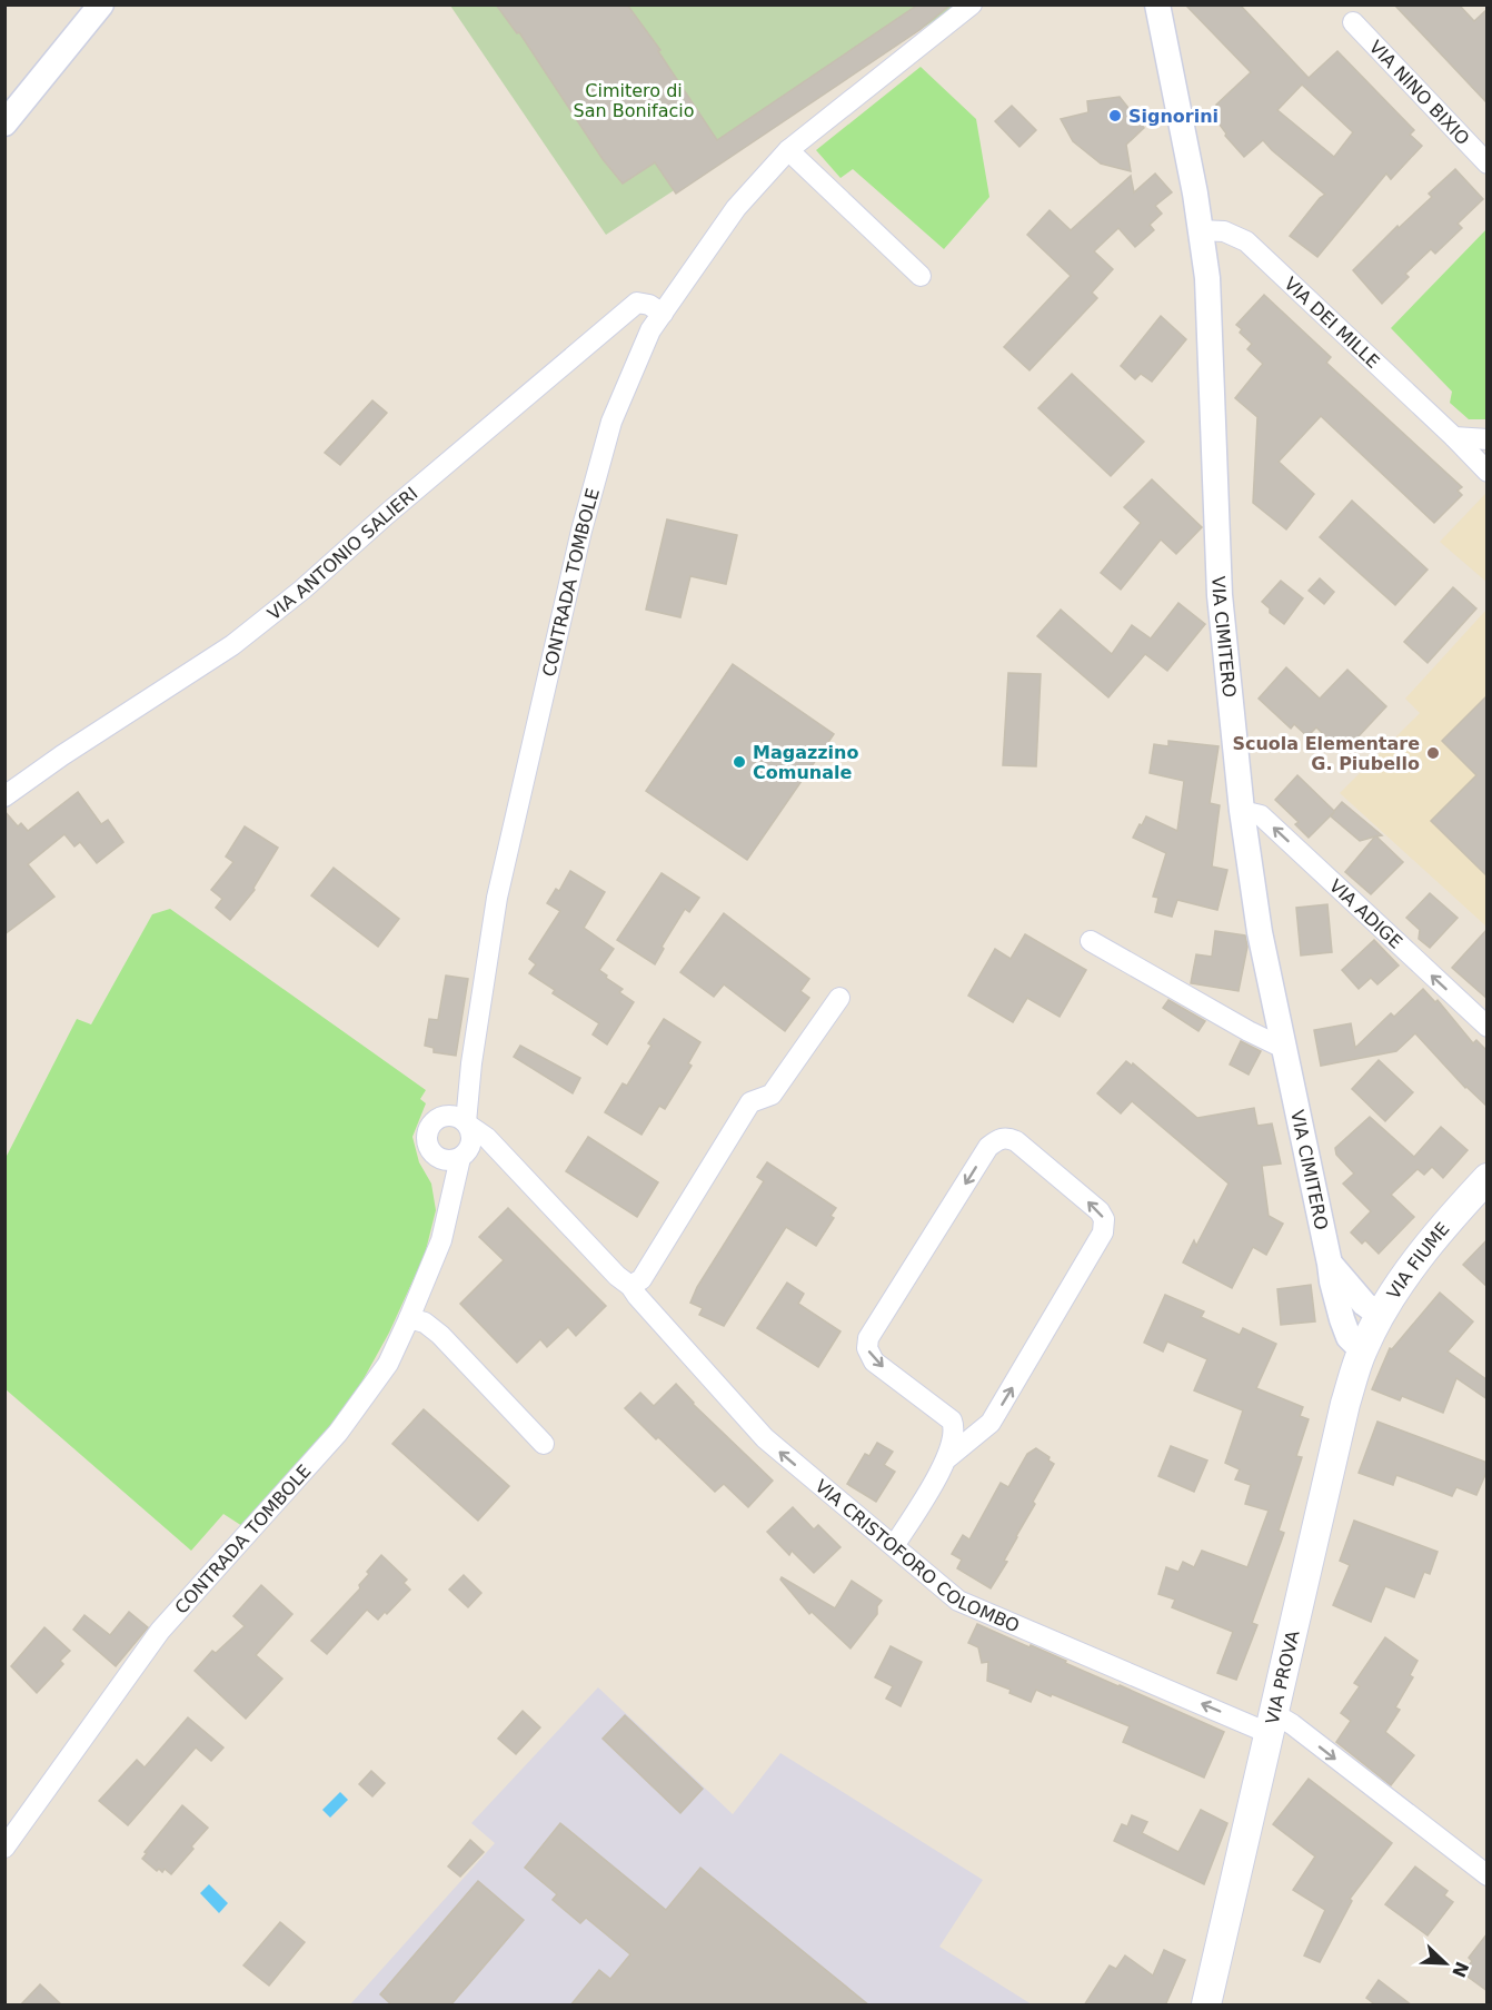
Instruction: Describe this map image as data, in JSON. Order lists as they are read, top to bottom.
{
  "streets": {
    "main road": ["VIA FIUME", "VIA PROVA"],
    "street": [
      "VIA NINO BIXIO",
      "VIA DEI MILLE",
      "VIA ANTONIO SALIERI",
      "CONTRADA TOMBOLE",
      "VIA CIMITERO",
      "VIA ADIGE",
      "VIA CRISTOFORO COLOMBO"
    ]
  },
  "crossings": [
    ["VIA DEI MILLE", "VIA CIMITERO"],
    ["VIA ANTONIO SALIERI", "CONTRADA TOMBOLE"],
    ["CONTRADA TOMBOLE", "VIA CRISTOFORO COLOMBO"],
    ["VIA CIMITERO", "VIA ADIGE"],
    ["VIA CIMITERO", "VIA FIUME"],
    ["VIA CIMITERO", "VIA PROVA"],
    ["VIA FIUME", "VIA PROVA"],
    ["VIA CRISTOFORO COLOMBO", "VIA PROVA"]
  ],
  "parks": ["Cimitero di San Bonifacio"],
  "places": ["Signorini", "Scuola Elementare G. Piubello", "Magazzino Comunale"],
  "north": "bottom right"
}
